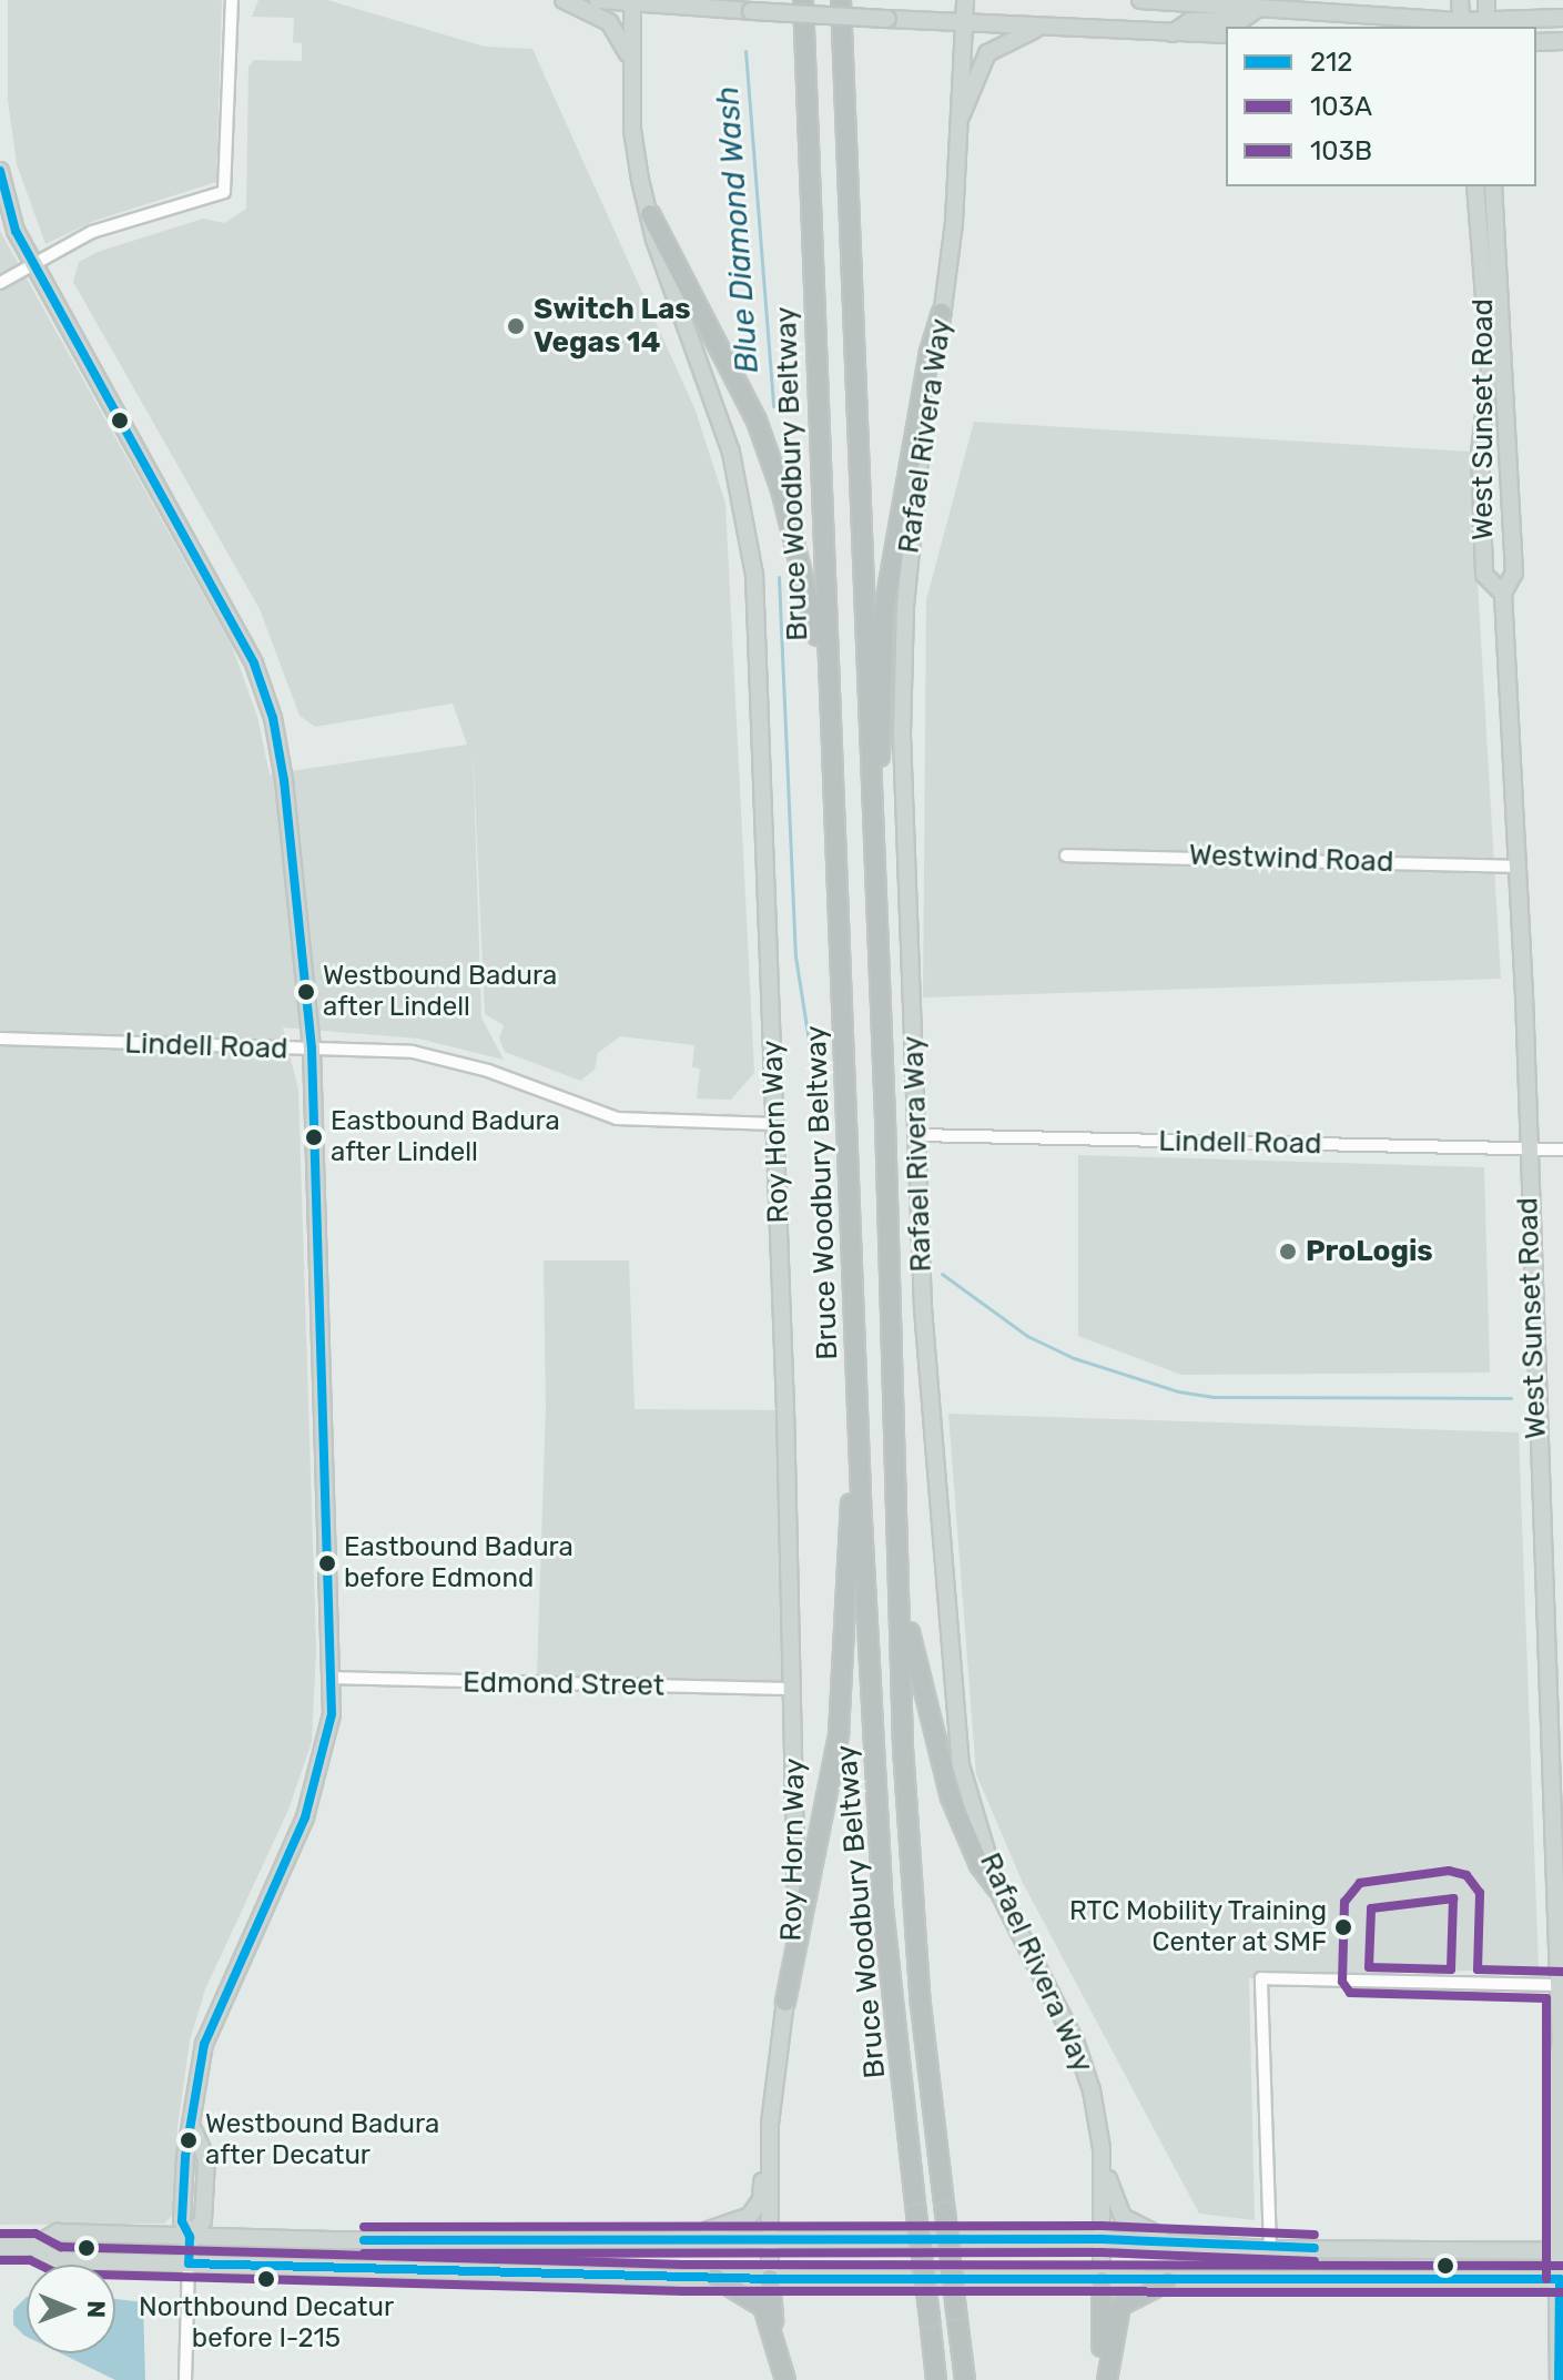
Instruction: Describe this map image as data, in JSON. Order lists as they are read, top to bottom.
{
  "streets": {
    "highway": ["Bruce Woodbury Beltway"],
    "main road": ["West Sunset Road", "Rafael Rivera Way", "Roy Horn Way"],
    "street": ["Westwind Road", "Lindell Road", "Edmond Street"]
  },
  "crossings": [
    ["West Sunset Road", "Westwind Road"],
    ["West Sunset Road", "Lindell Road"],
    ["Rafael Rivera Way", "Lindell Road"],
    ["Lindell Road", "Roy Horn Way"],
    ["Roy Horn Way", "Edmond Street"]
  ],
  "water": ["Blue Diamond Wash"],
  "places": [
    "Switch Las Vegas 14",
    "Westbound Badura after Lindell",
    "Eastbound Badura after Lindell",
    "ProLogis",
    "Eastbound Badura before Edmond",
    "RTC Mobility Training Center at SMF",
    "Westbound Badura after Decatur",
    "Northbound Decatur before I-215"
  ],
  "lines": ["transit line 212", "transit line 103A", "transit line 103B"],
  "legend": ["212", "103A", "103B"],
  "north": "right"
}
